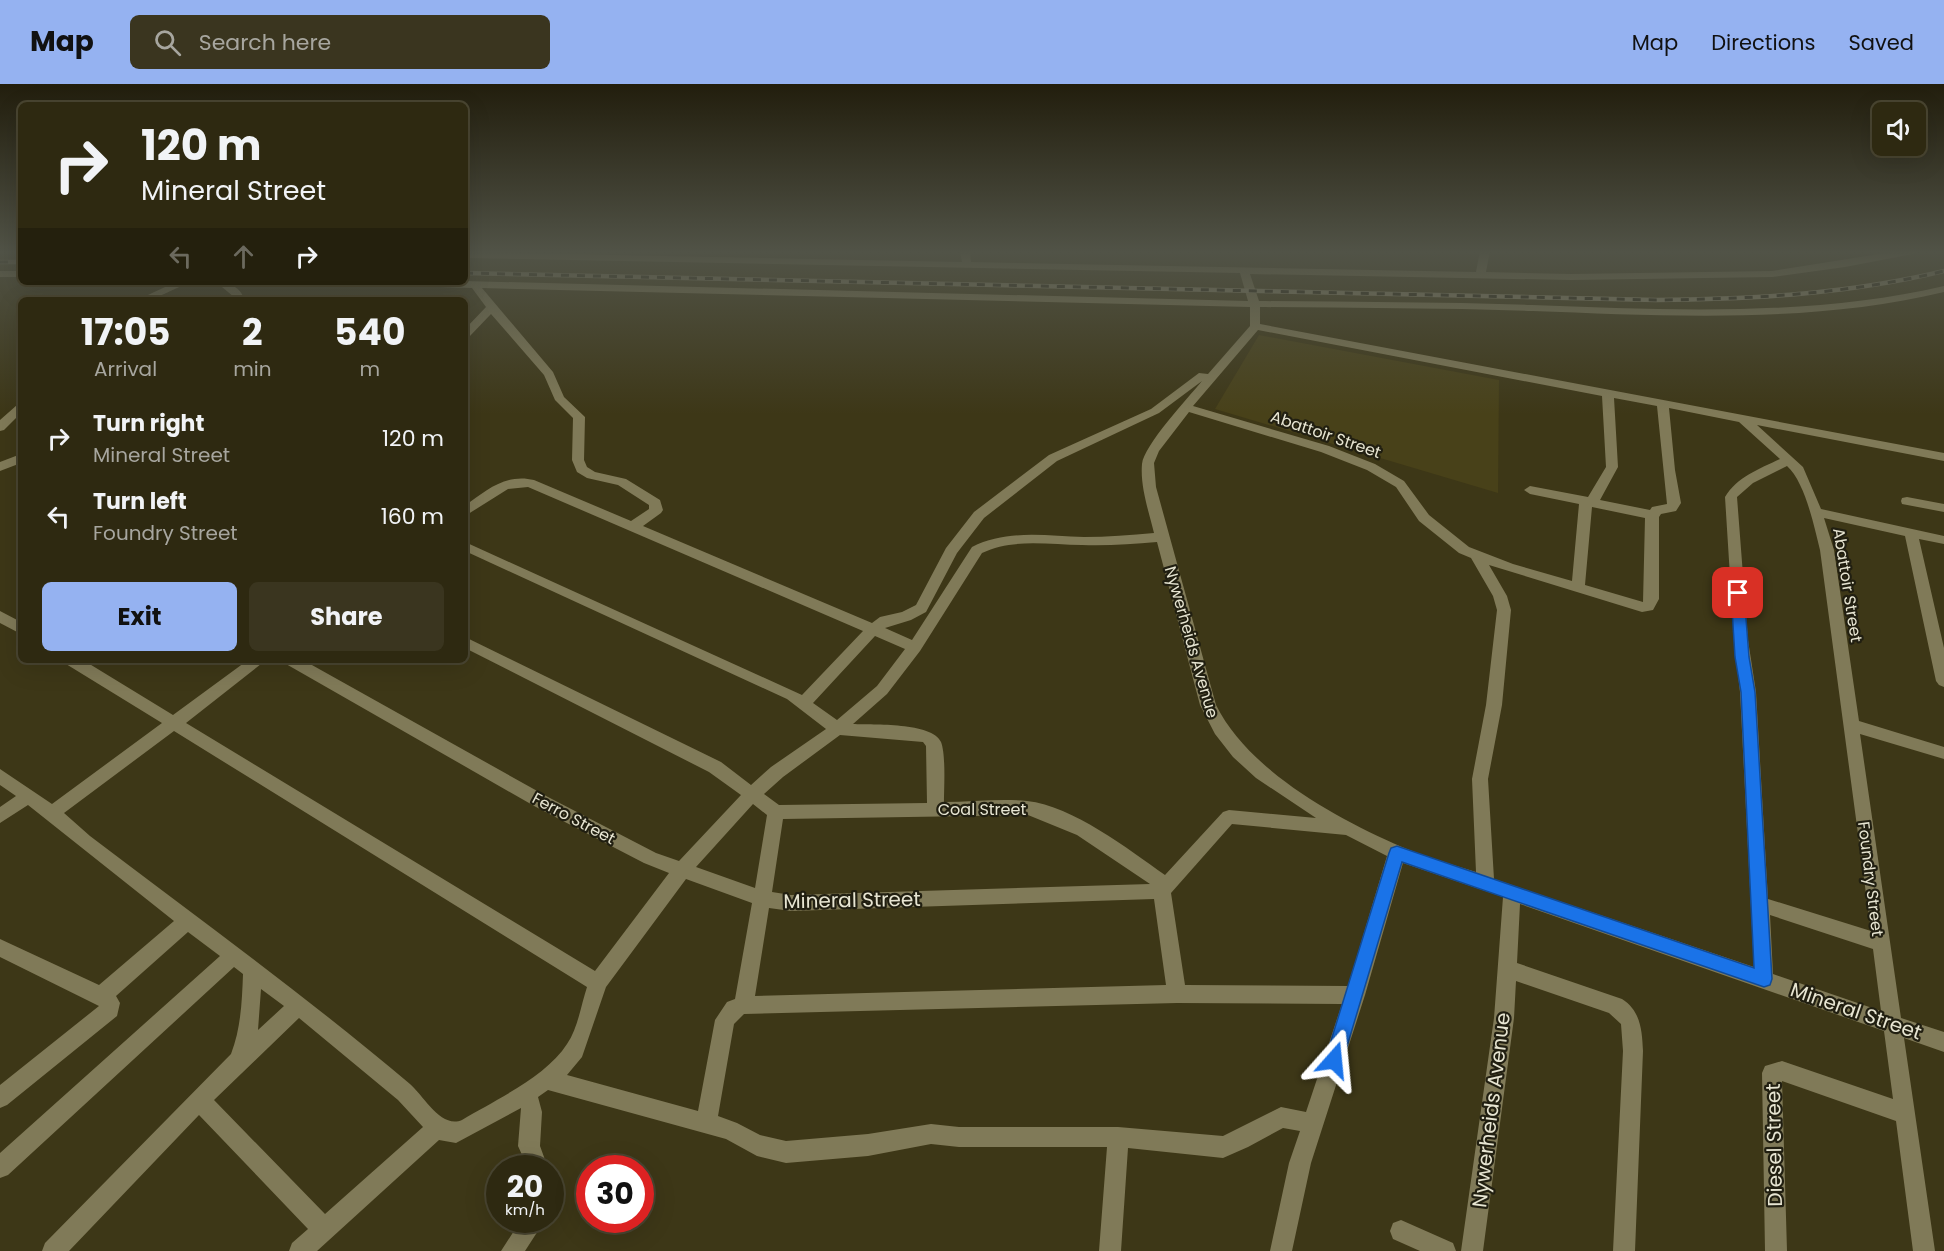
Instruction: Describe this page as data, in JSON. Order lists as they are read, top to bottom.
{
  "streets": {
    "street": [
      "Abattoir Street",
      "Nywerheids Avenue",
      "Coal Street",
      "Ferro Street",
      "Foundry Street",
      "Mineral Street",
      "Diesel Street"
    ]
  },
  "crossings": [
    ["Abattoir Street", "Nywerheids Avenue"],
    ["Abattoir Street", "Foundry Street"],
    ["Nywerheids Avenue", "Mineral Street"],
    ["Coal Street", "Mineral Street"],
    ["Ferro Street", "Mineral Street"]
  ],
  "page": {
    "header": "Map",
    "search": "Search here",
    "nav": ["Map", "Directions", "Saved"],
    "turn": ["120 m", "Mineral Street"],
    "eta": [
      "17:05",
      "Arrival",
      "2",
      "min",
      "540",
      "m"
    ],
    "list": [
      {
        "name": "Turn right",
        "note": "Mineral Street",
        "value": "120 m"
      },
      {
        "name": "Turn left",
        "note": "Foundry Street",
        "value": "160 m"
      }
    ],
    "buttons": ["Exit", "Share"],
    "speed": "20 km/h",
    "limit": "30"
  }
}
